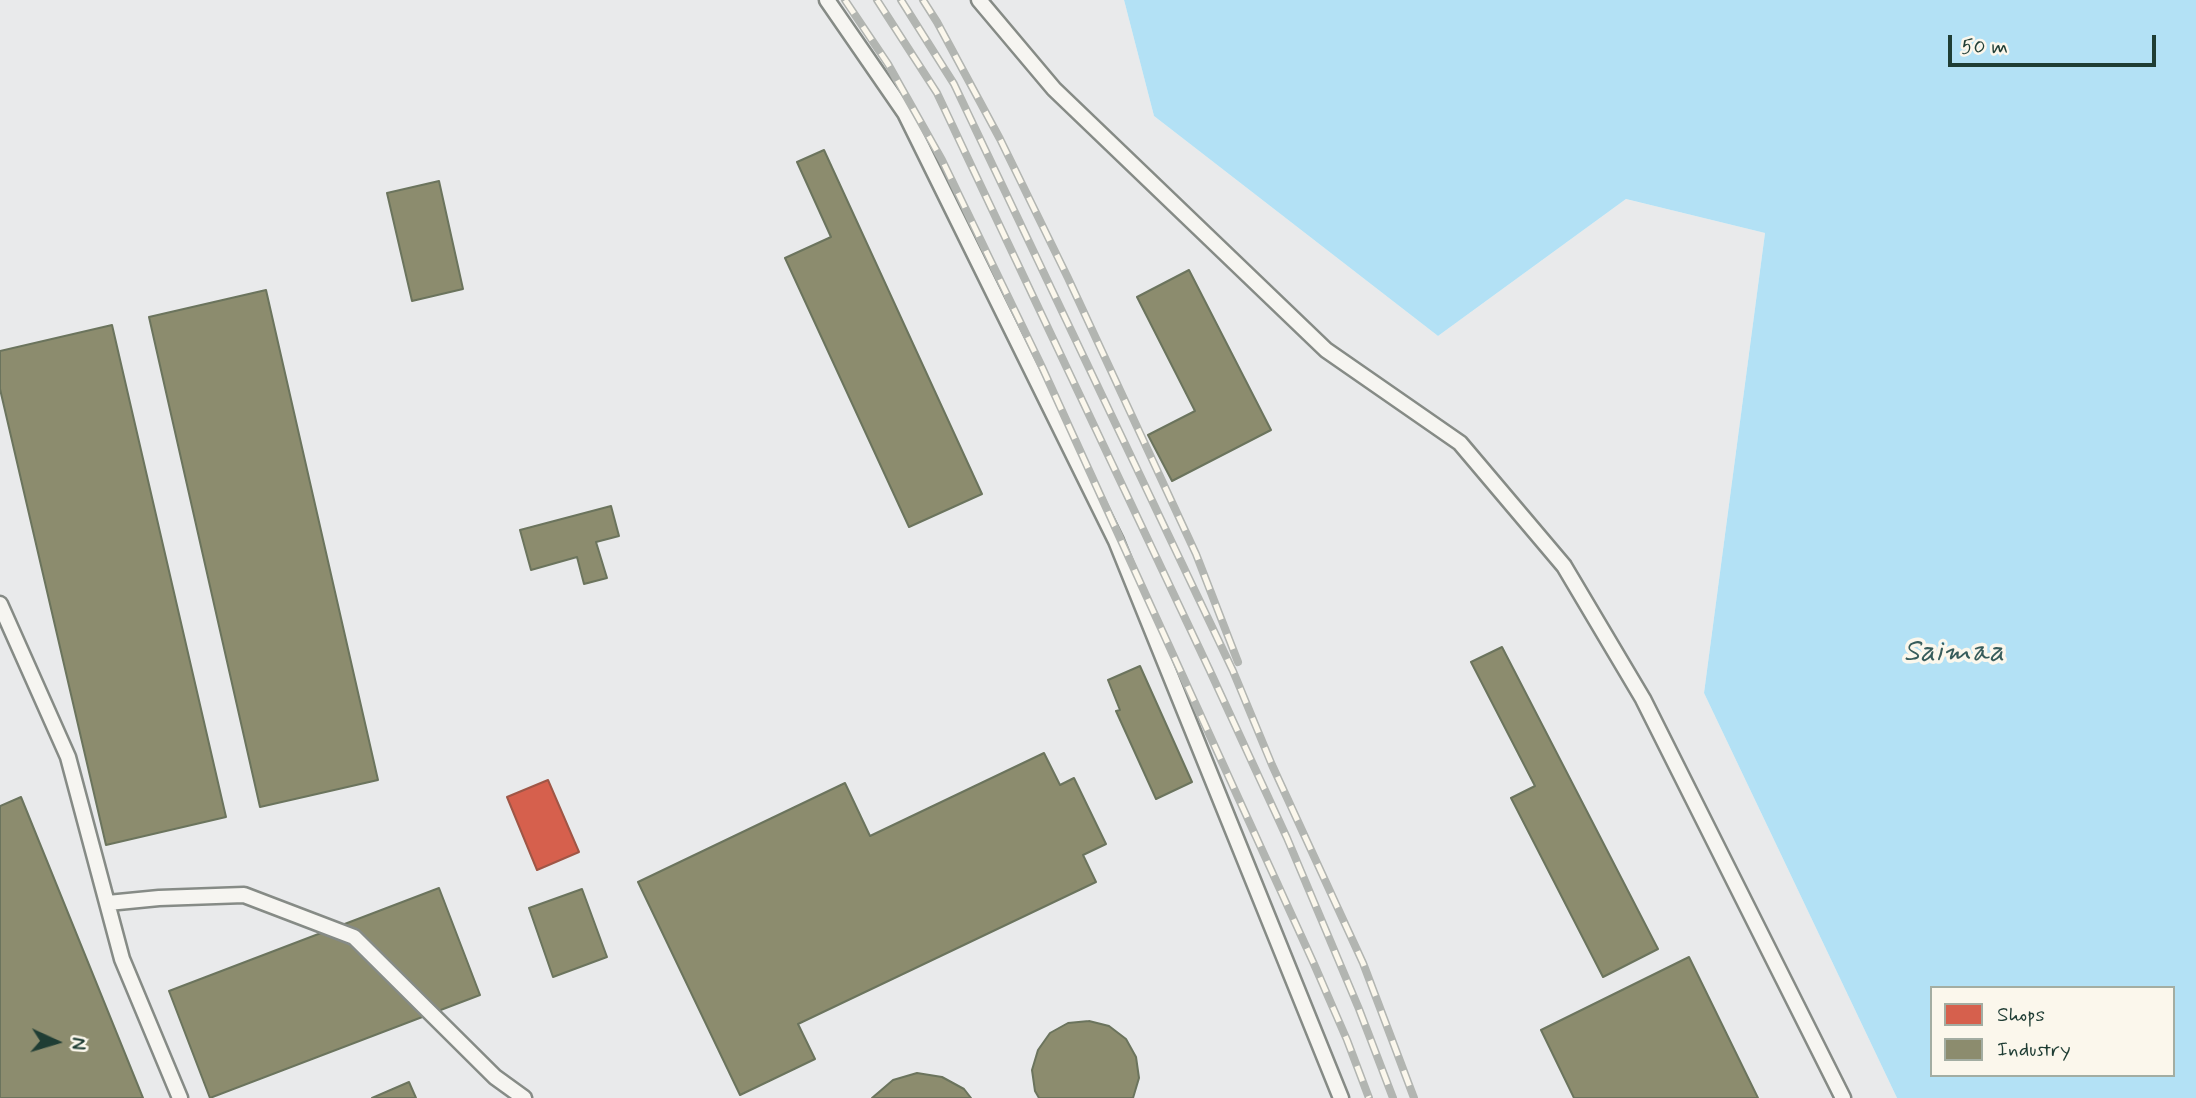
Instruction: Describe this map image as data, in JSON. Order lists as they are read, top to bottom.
{
  "water": ["Saimaa"],
  "legend": ["Shops", "Industry"],
  "scale_bar": "50 m",
  "north": "right"
}
